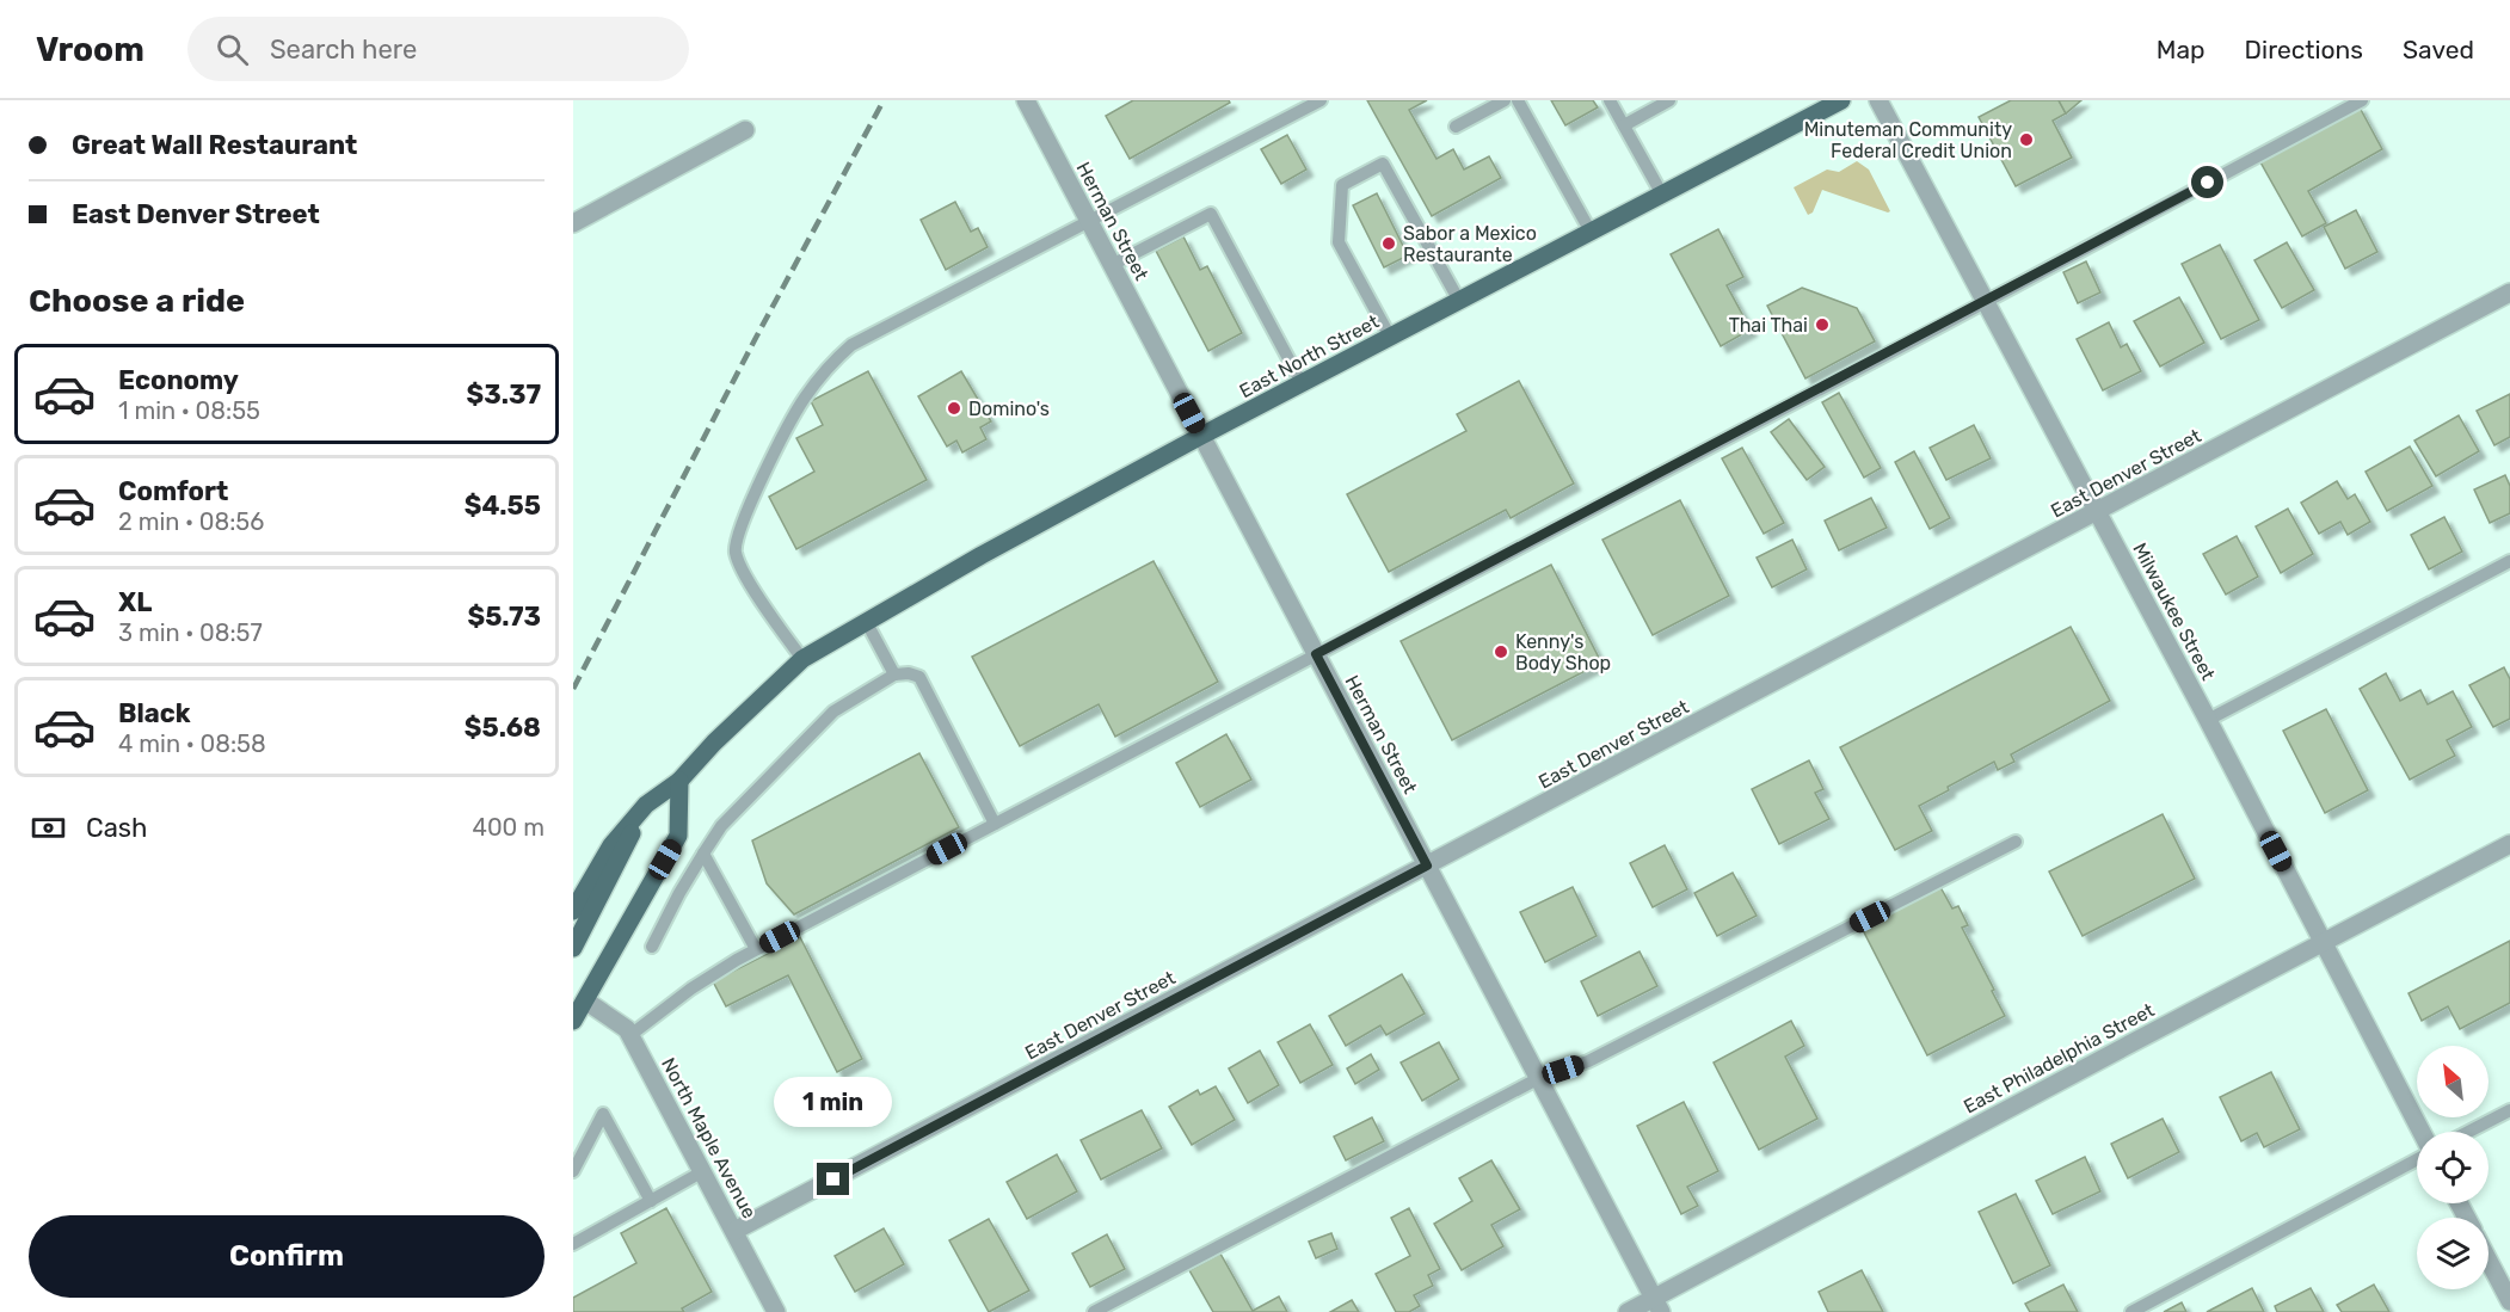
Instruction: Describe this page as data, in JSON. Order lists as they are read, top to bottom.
{
  "streets": {
    "main road": ["East North Street"],
    "street": [
      "Herman Street",
      "East Denver Street",
      "Milwaukee Street",
      "East Philadelphia Street",
      "North Maple Avenue"
    ]
  },
  "crossings": [
    ["Herman Street", "East North Street"],
    ["Herman Street", "East Denver Street"],
    ["Herman Street", "East Philadelphia Street"],
    ["East Denver Street", "Milwaukee Street"],
    ["East Denver Street", "North Maple Avenue"],
    ["Milwaukee Street", "East Philadelphia Street"]
  ],
  "places": [
    "Minuteman Community Federal Credit Union",
    "Sabor a Mexico Restaurante",
    "Thai Thai",
    "Domino's",
    "Kenny's Body Shop"
  ],
  "north": "top left",
  "page": {
    "header": "Vroom",
    "search": "Search here",
    "nav": ["Map", "Directions", "Saved"],
    "banner": ["Great Wall Restaurant", "East Denver Street"],
    "heading": "Choose a ride",
    "list": [
      {
        "name": "Economy",
        "note": "1 min · 08:55",
        "value": "$3.37"
      },
      {
        "name": "Comfort",
        "note": "2 min · 08:56",
        "value": "$4.55"
      },
      {
        "name": "XL",
        "note": "3 min · 08:57",
        "value": "$5.73"
      },
      {
        "name": "Black",
        "note": "4 min · 08:58",
        "value": "$5.68"
      }
    ],
    "pay": ["Cash", "400 m"],
    "bubble": "1 min",
    "buttons": "Confirm"
  }
}
